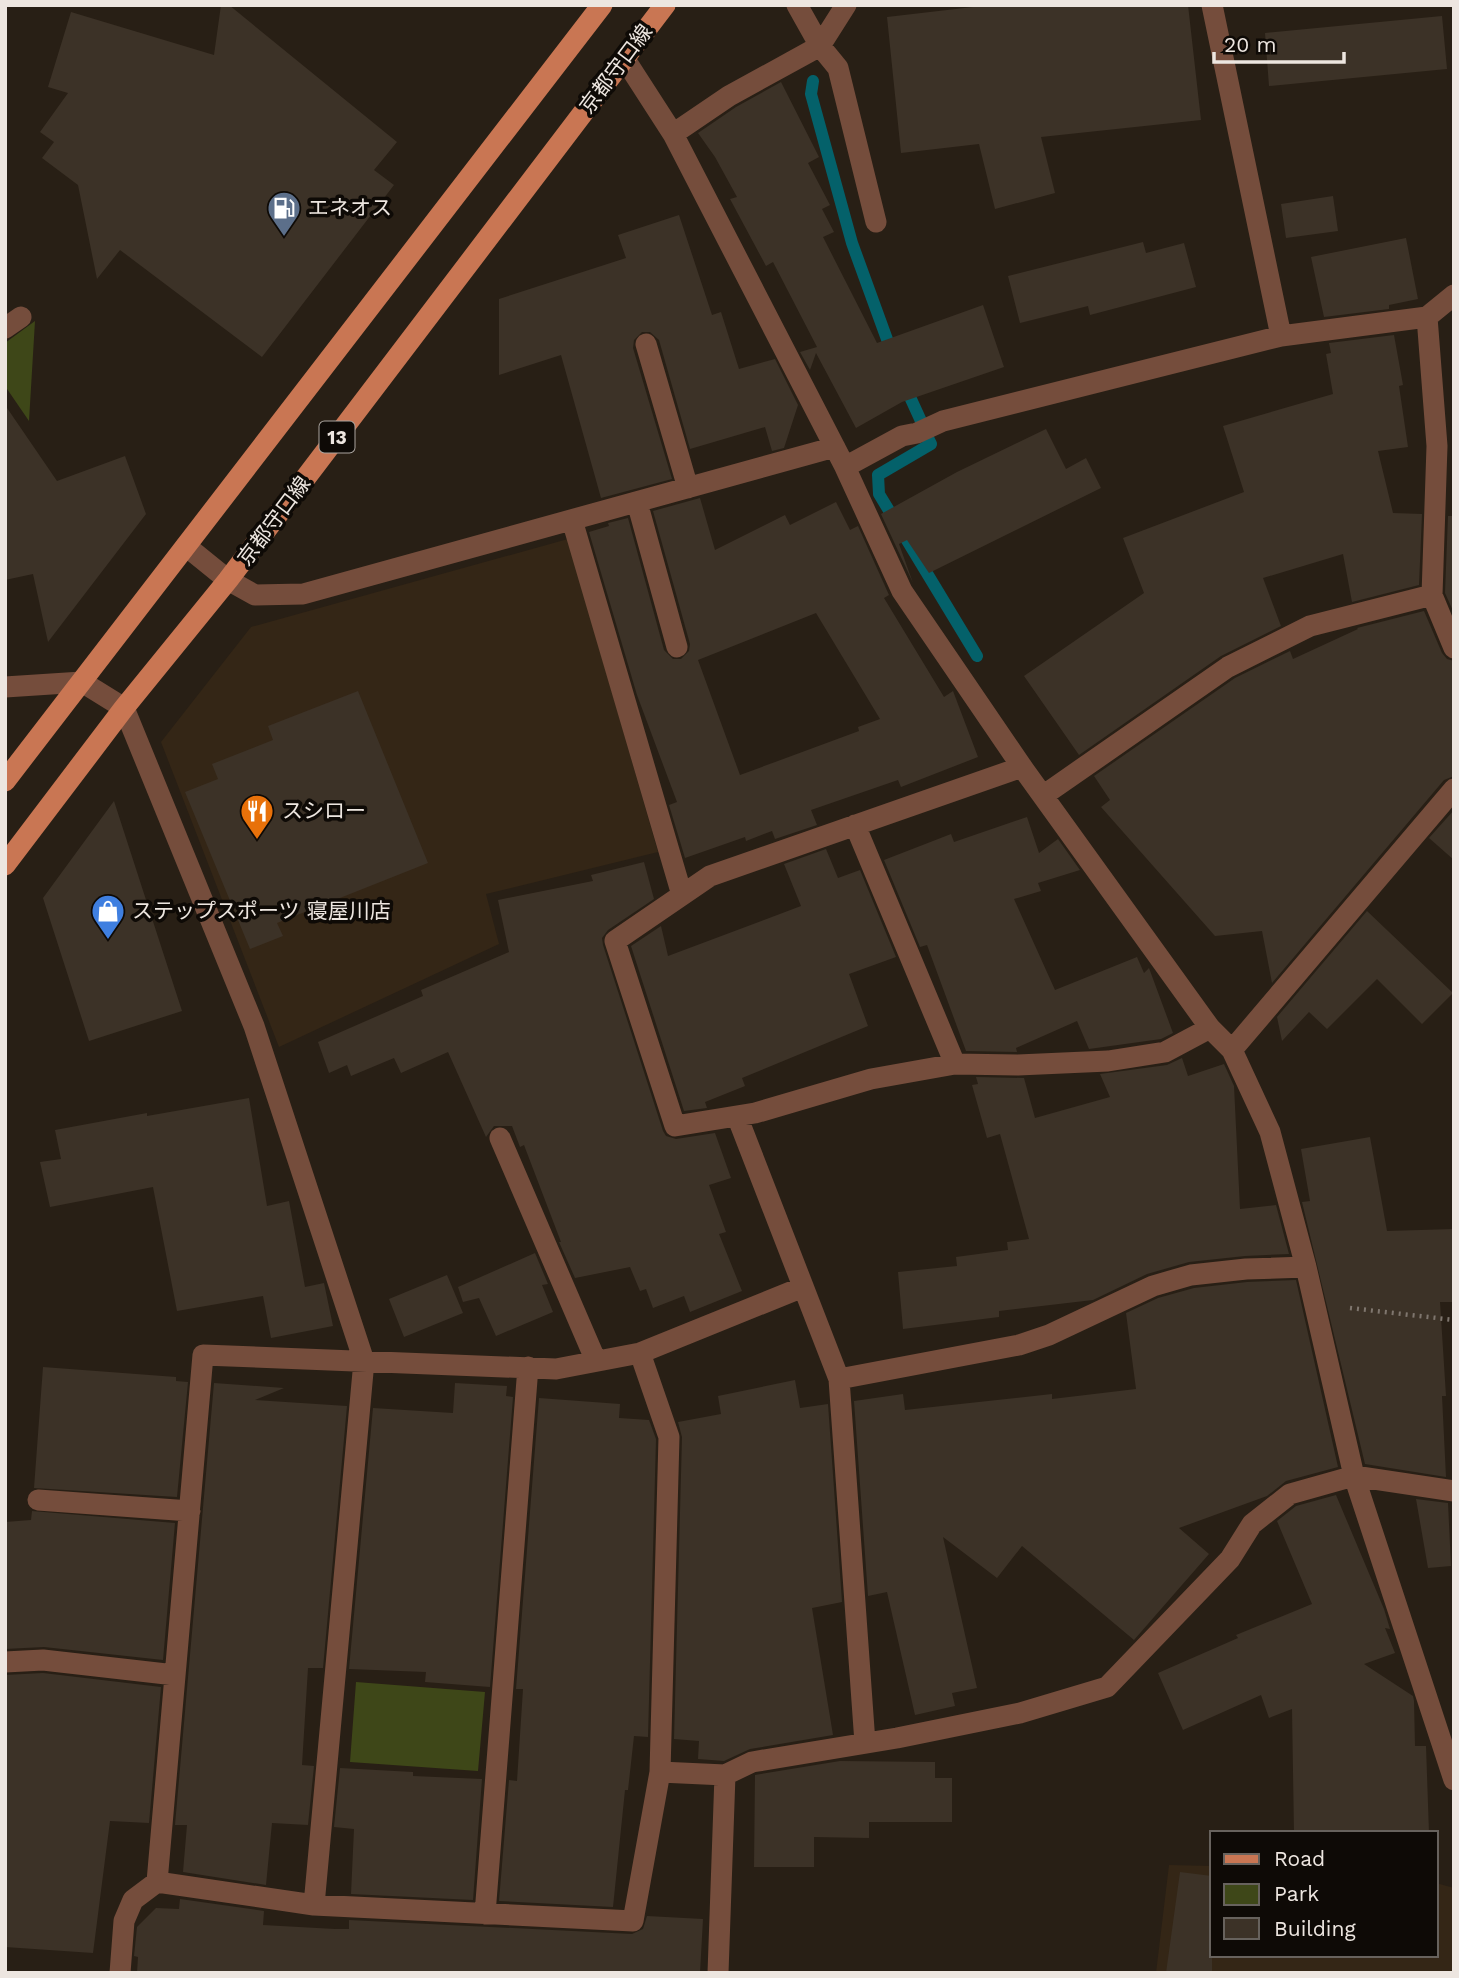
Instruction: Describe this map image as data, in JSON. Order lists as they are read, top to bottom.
{
  "streets": {
    "main road": ["京都守口線", "13"]
  },
  "places": {
    "fuel station": ["エネオス"],
    "restaurant": ["スシロー"],
    "shop": ["ステップスポーツ 寝屋川店"]
  },
  "legend": ["Road", "Park", "Building"],
  "scale_bar": "20 m"
}
